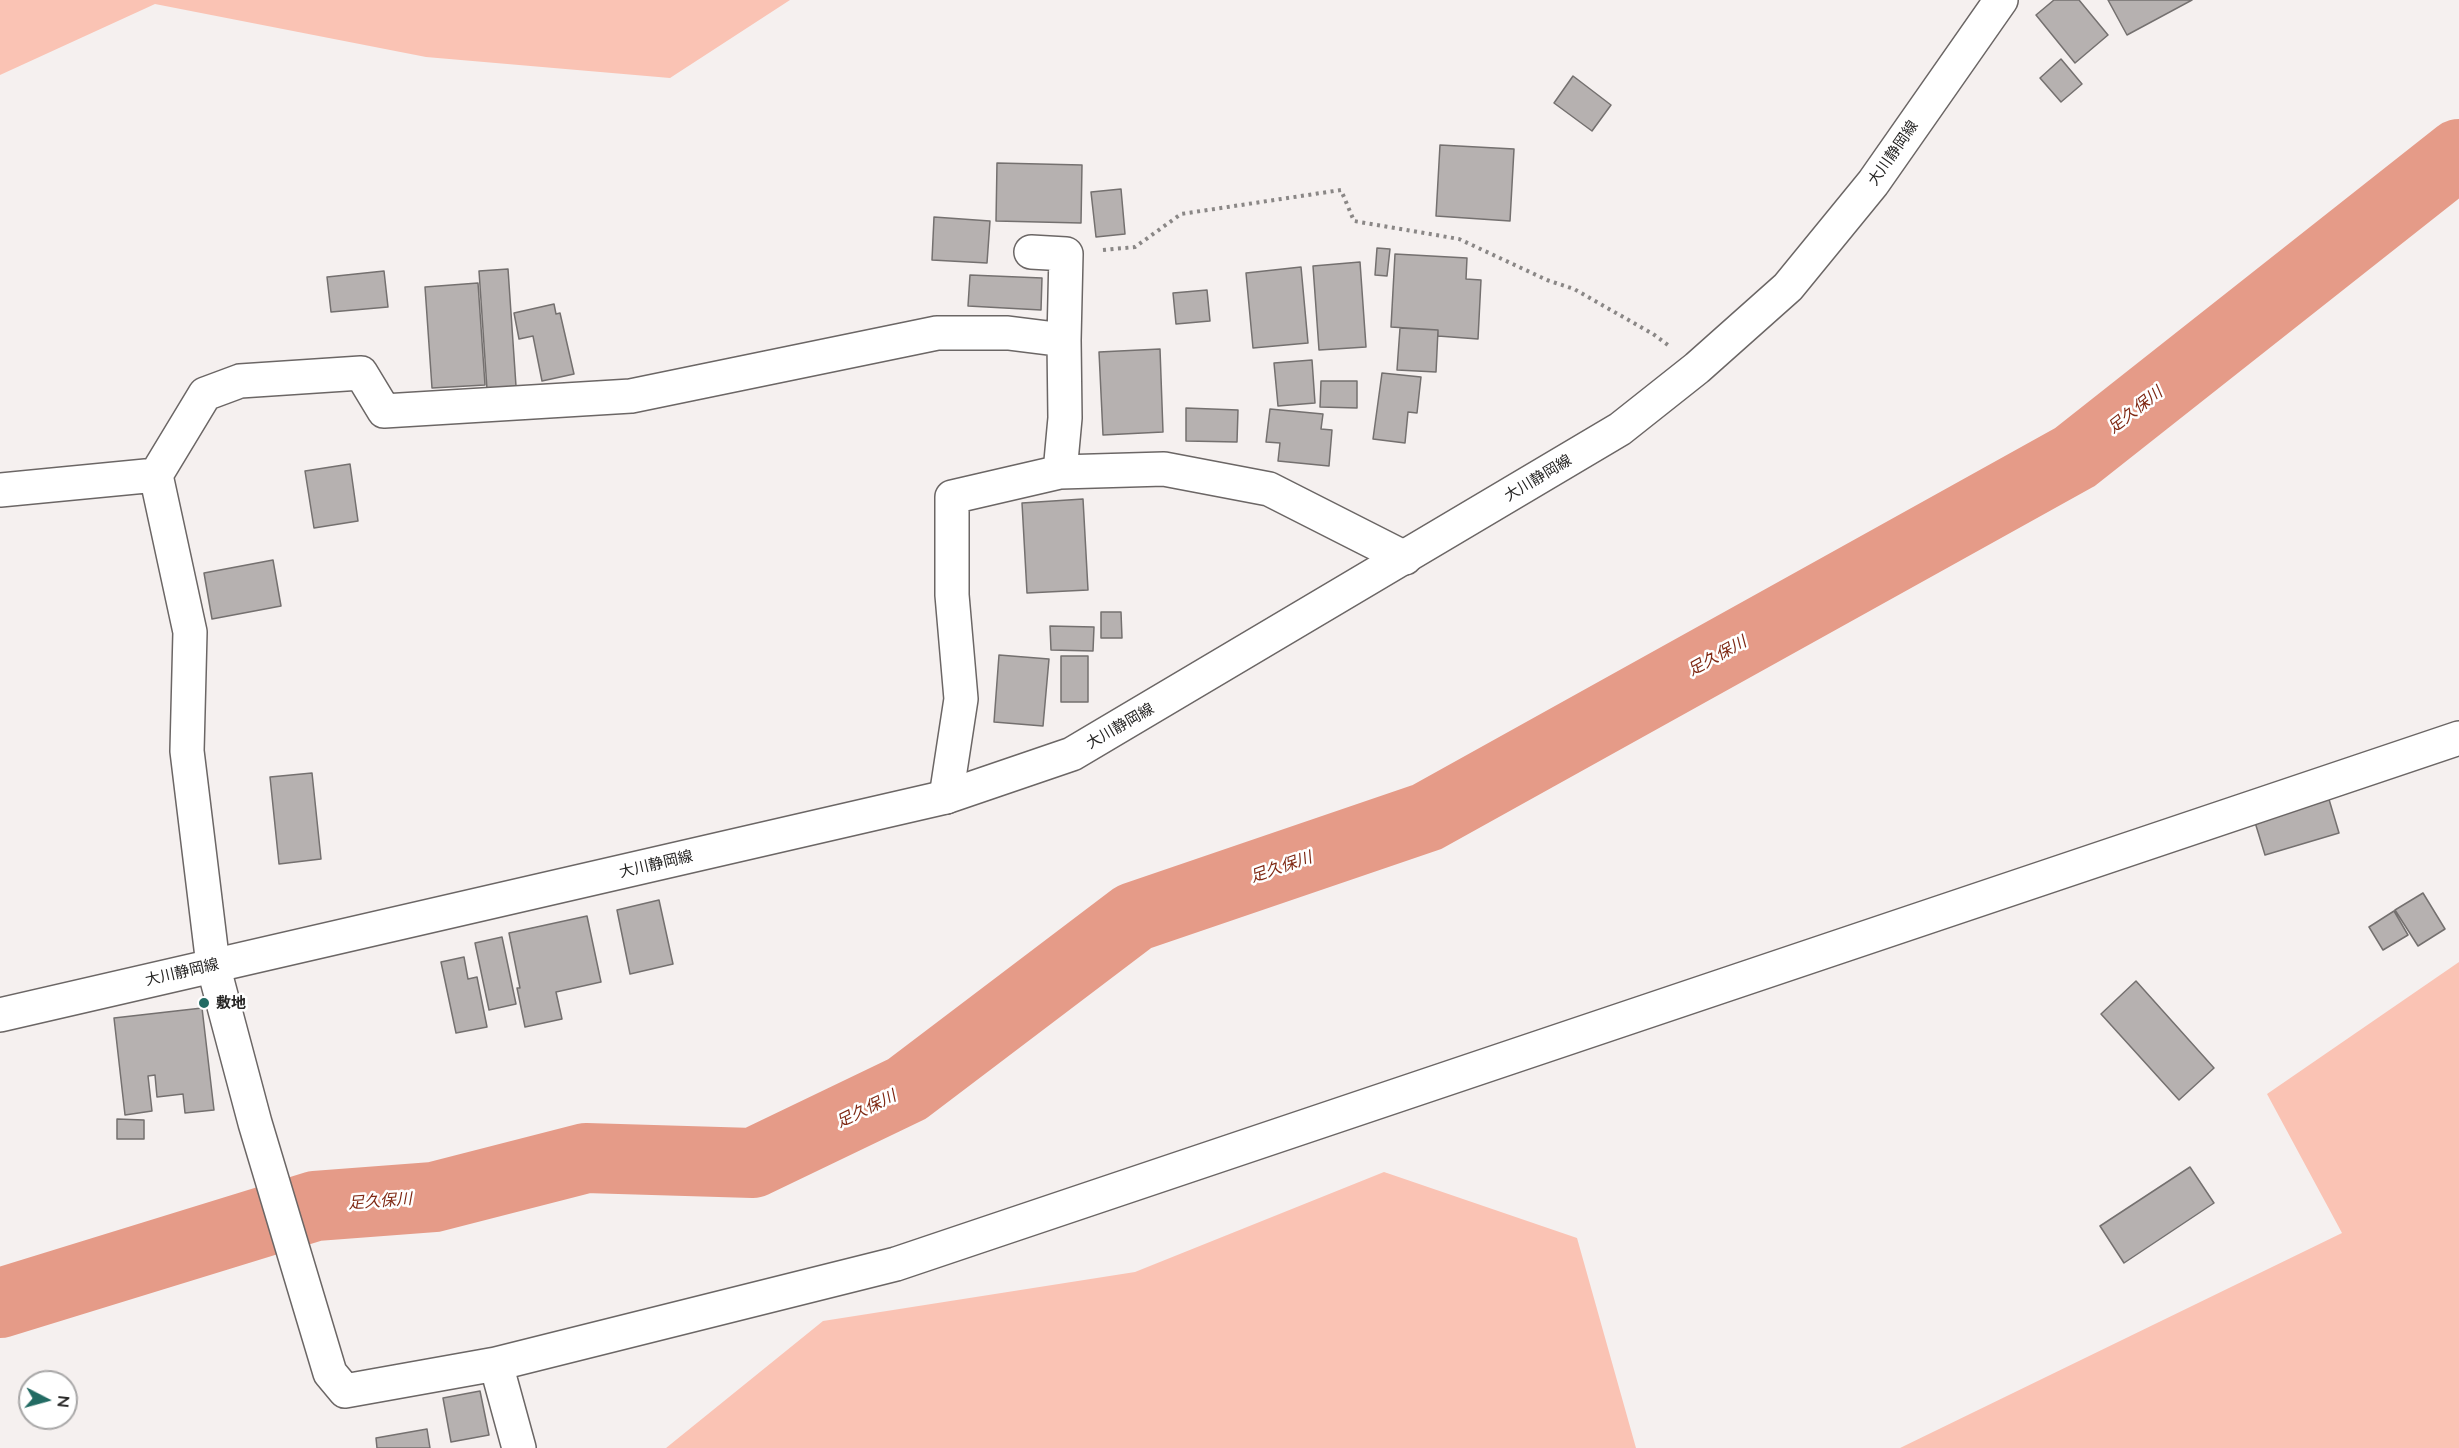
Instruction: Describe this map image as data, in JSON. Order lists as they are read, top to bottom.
{
  "streets": {
    "street": ["大川静岡線"]
  },
  "water": ["足久保川"],
  "places": ["敷地"],
  "north": "right"
}
